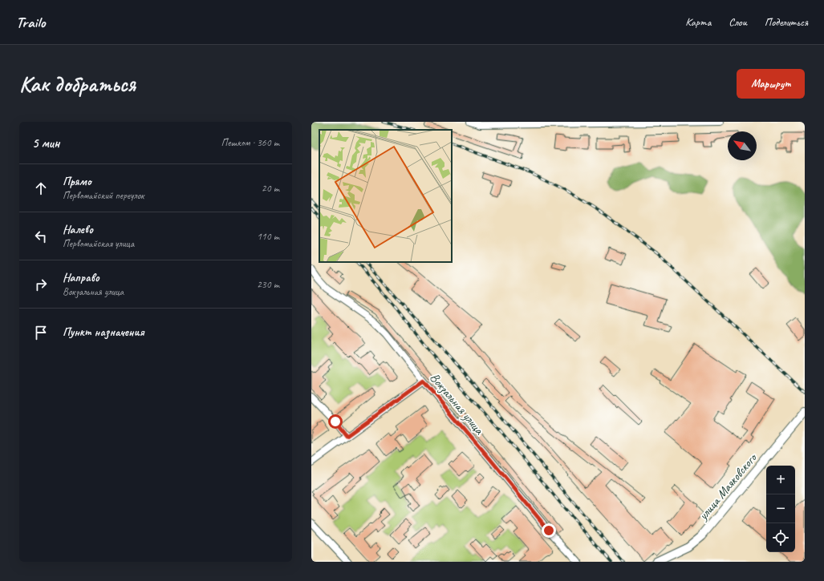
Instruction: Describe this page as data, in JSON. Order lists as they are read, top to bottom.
{
  "streets": {
    "main road": ["улица Маяковского"],
    "street": ["Вокзальная улица"]
  },
  "north": "top left",
  "page": {
    "header": "Trailo",
    "nav": ["Карта", "Слои", "Поделиться"],
    "buttons": "Маршрут",
    "title": "Как добраться",
    "heading": ["5 мин", "Пешком · 360 m"],
    "list": [
      ["Прямо", "Первомайский переулок", "20 m"],
      ["Налево", "Первомайская улица", "110 m"],
      ["Направо", "Вокзальная улица", "230 m"],
      "Пункт назначения"
    ],
    "map_buttons": ["+", "−"]
  }
}
